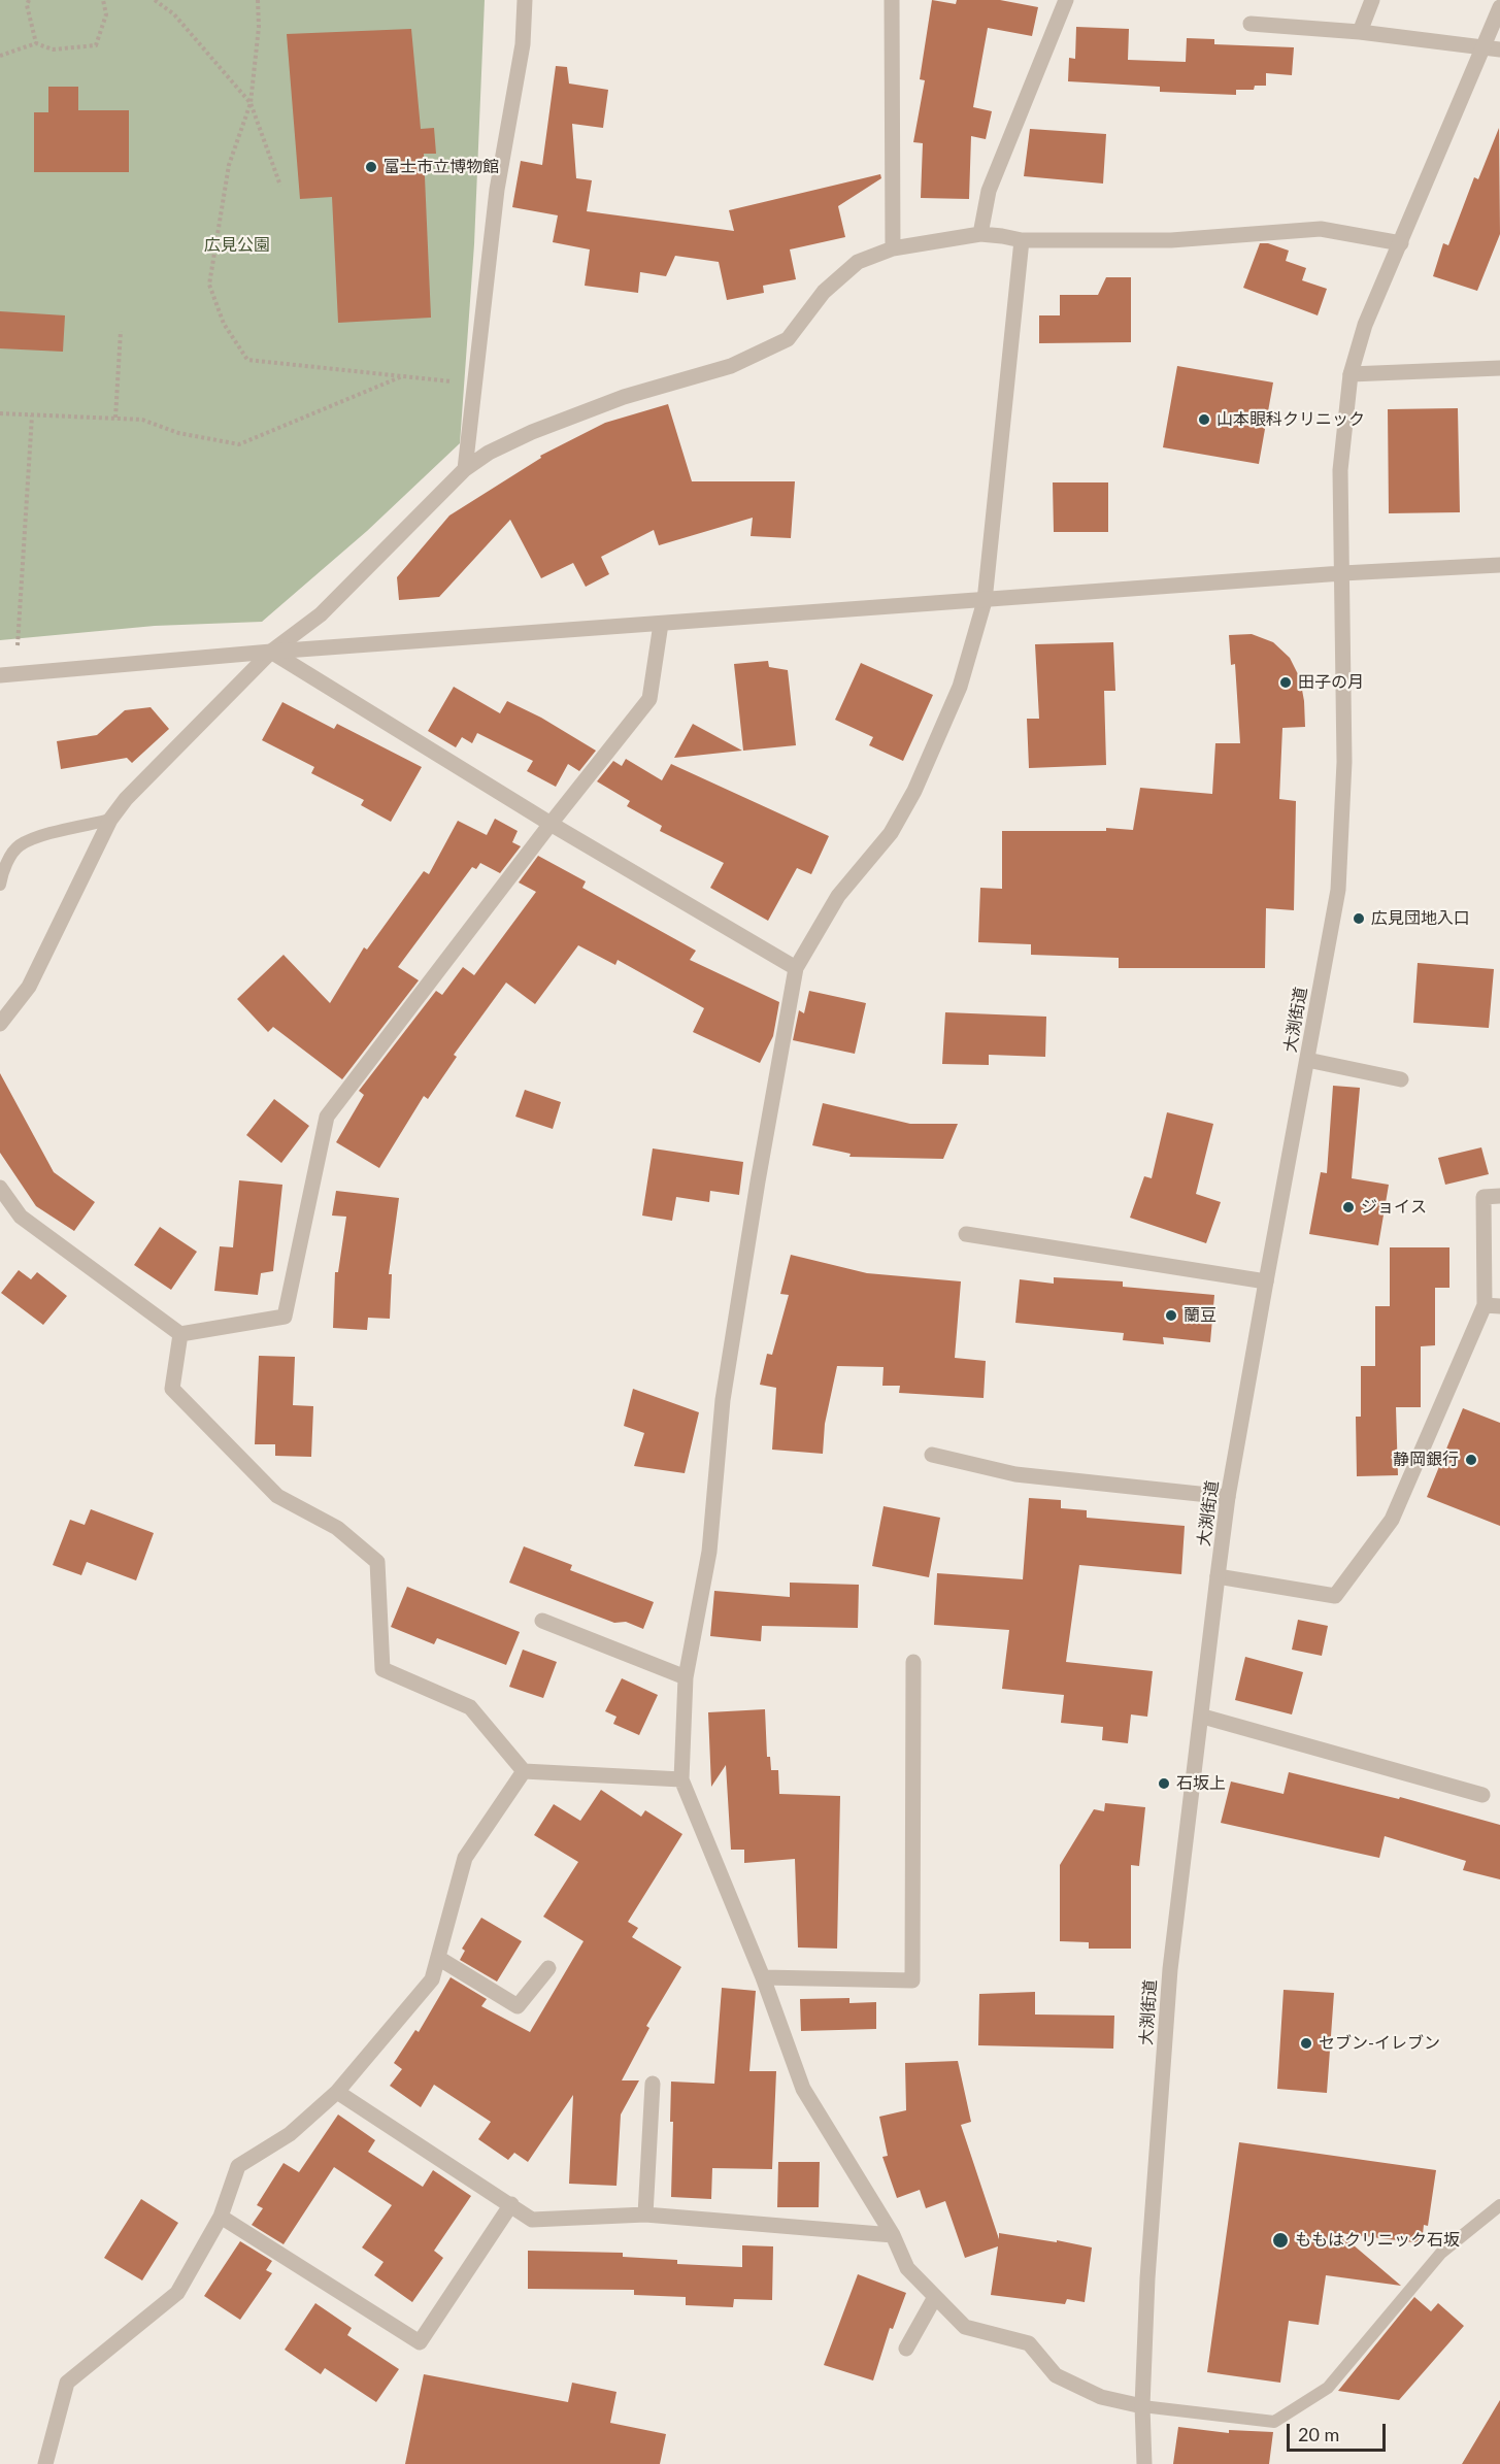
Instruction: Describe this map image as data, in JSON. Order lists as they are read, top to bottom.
{
  "streets": {
    "street": ["大渕街道"]
  },
  "parks": ["広見公園"],
  "places": [
    "富士市立博物館",
    "山本眼科クリニック",
    "田子の月",
    "広見団地入口",
    "ジョイス",
    "蘭豆",
    "静岡銀行",
    "石坂上",
    "セブン-イレブン",
    "ももはクリニック石坂"
  ],
  "scale_bar": "20 m"
}
